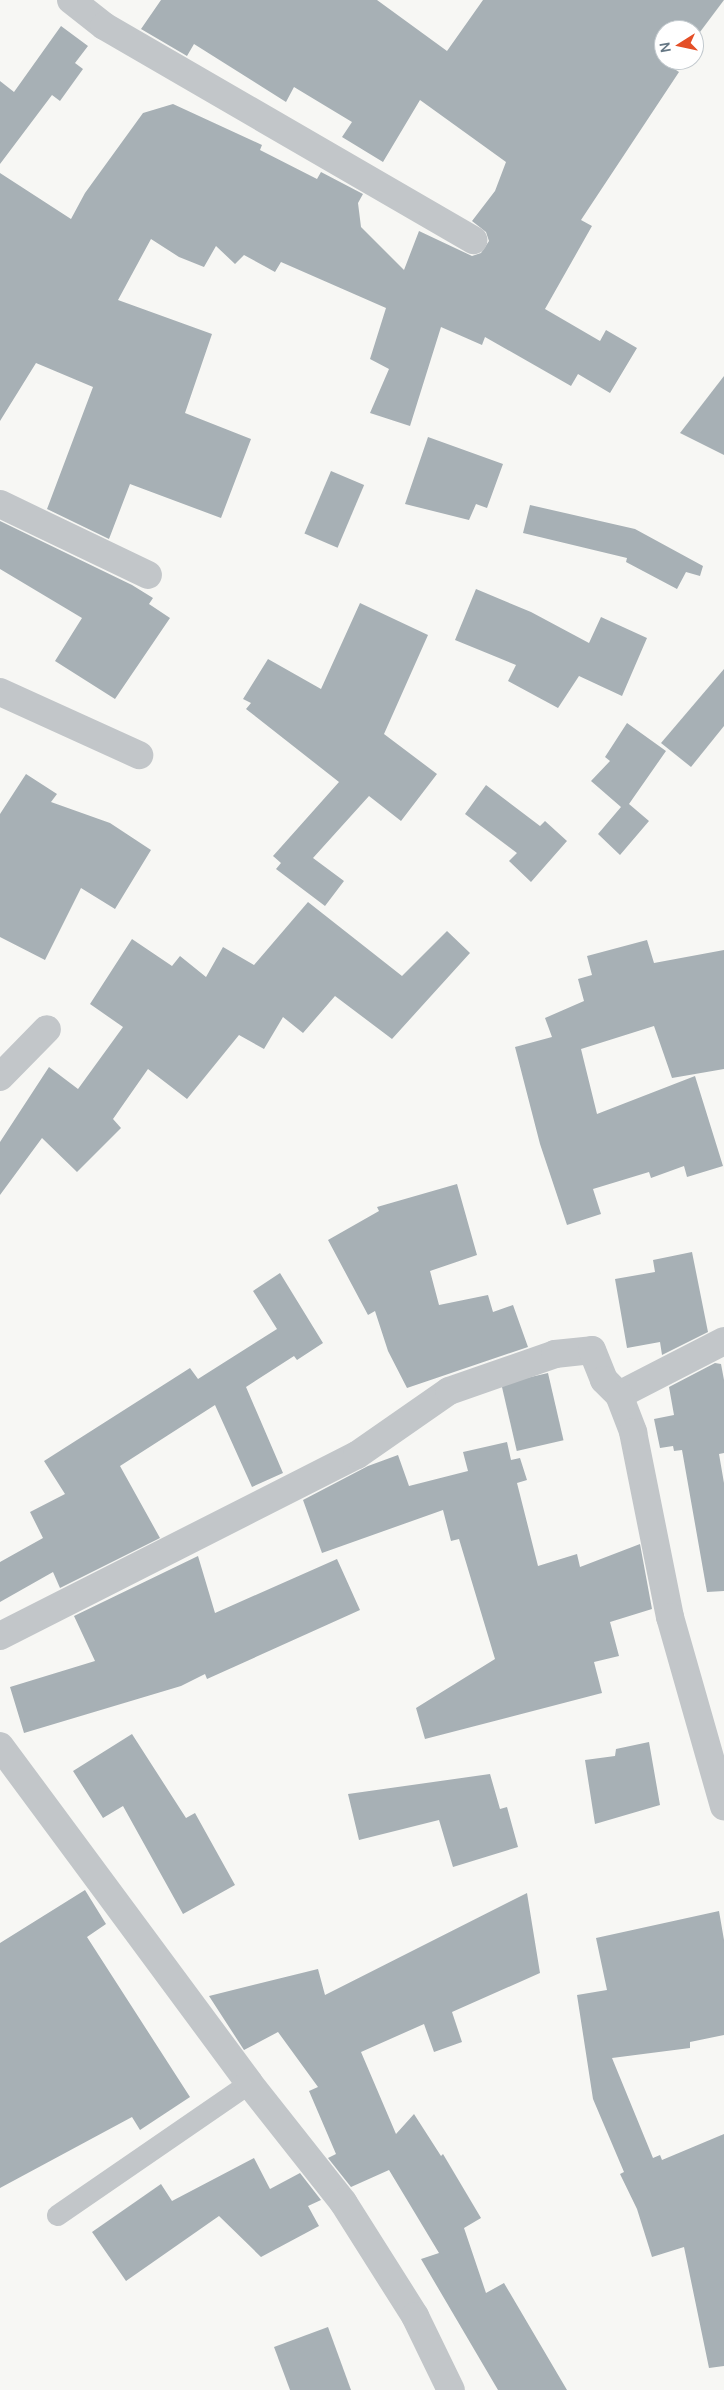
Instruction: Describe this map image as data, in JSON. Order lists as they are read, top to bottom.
{
  "north": "left"
}
